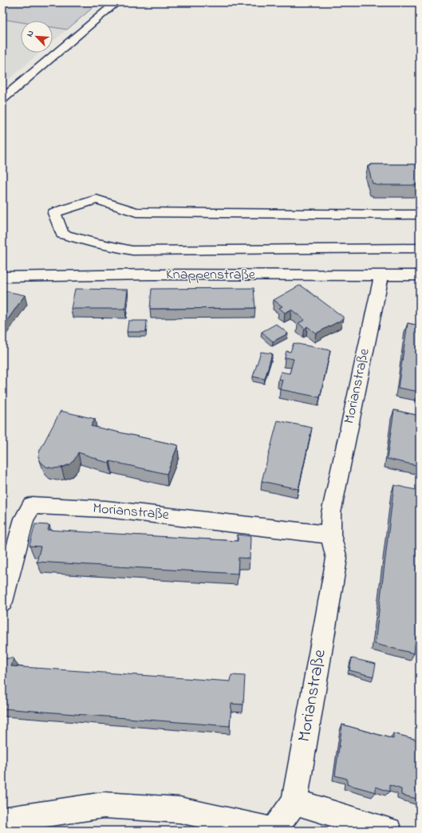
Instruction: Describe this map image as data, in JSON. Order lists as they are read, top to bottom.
{
  "streets": {
    "street": ["Knappenstraße", "Morianstraße"]
  },
  "crossings": [
    ["Knappenstraße", "Morianstraße"]
  ],
  "north": "top left"
}
